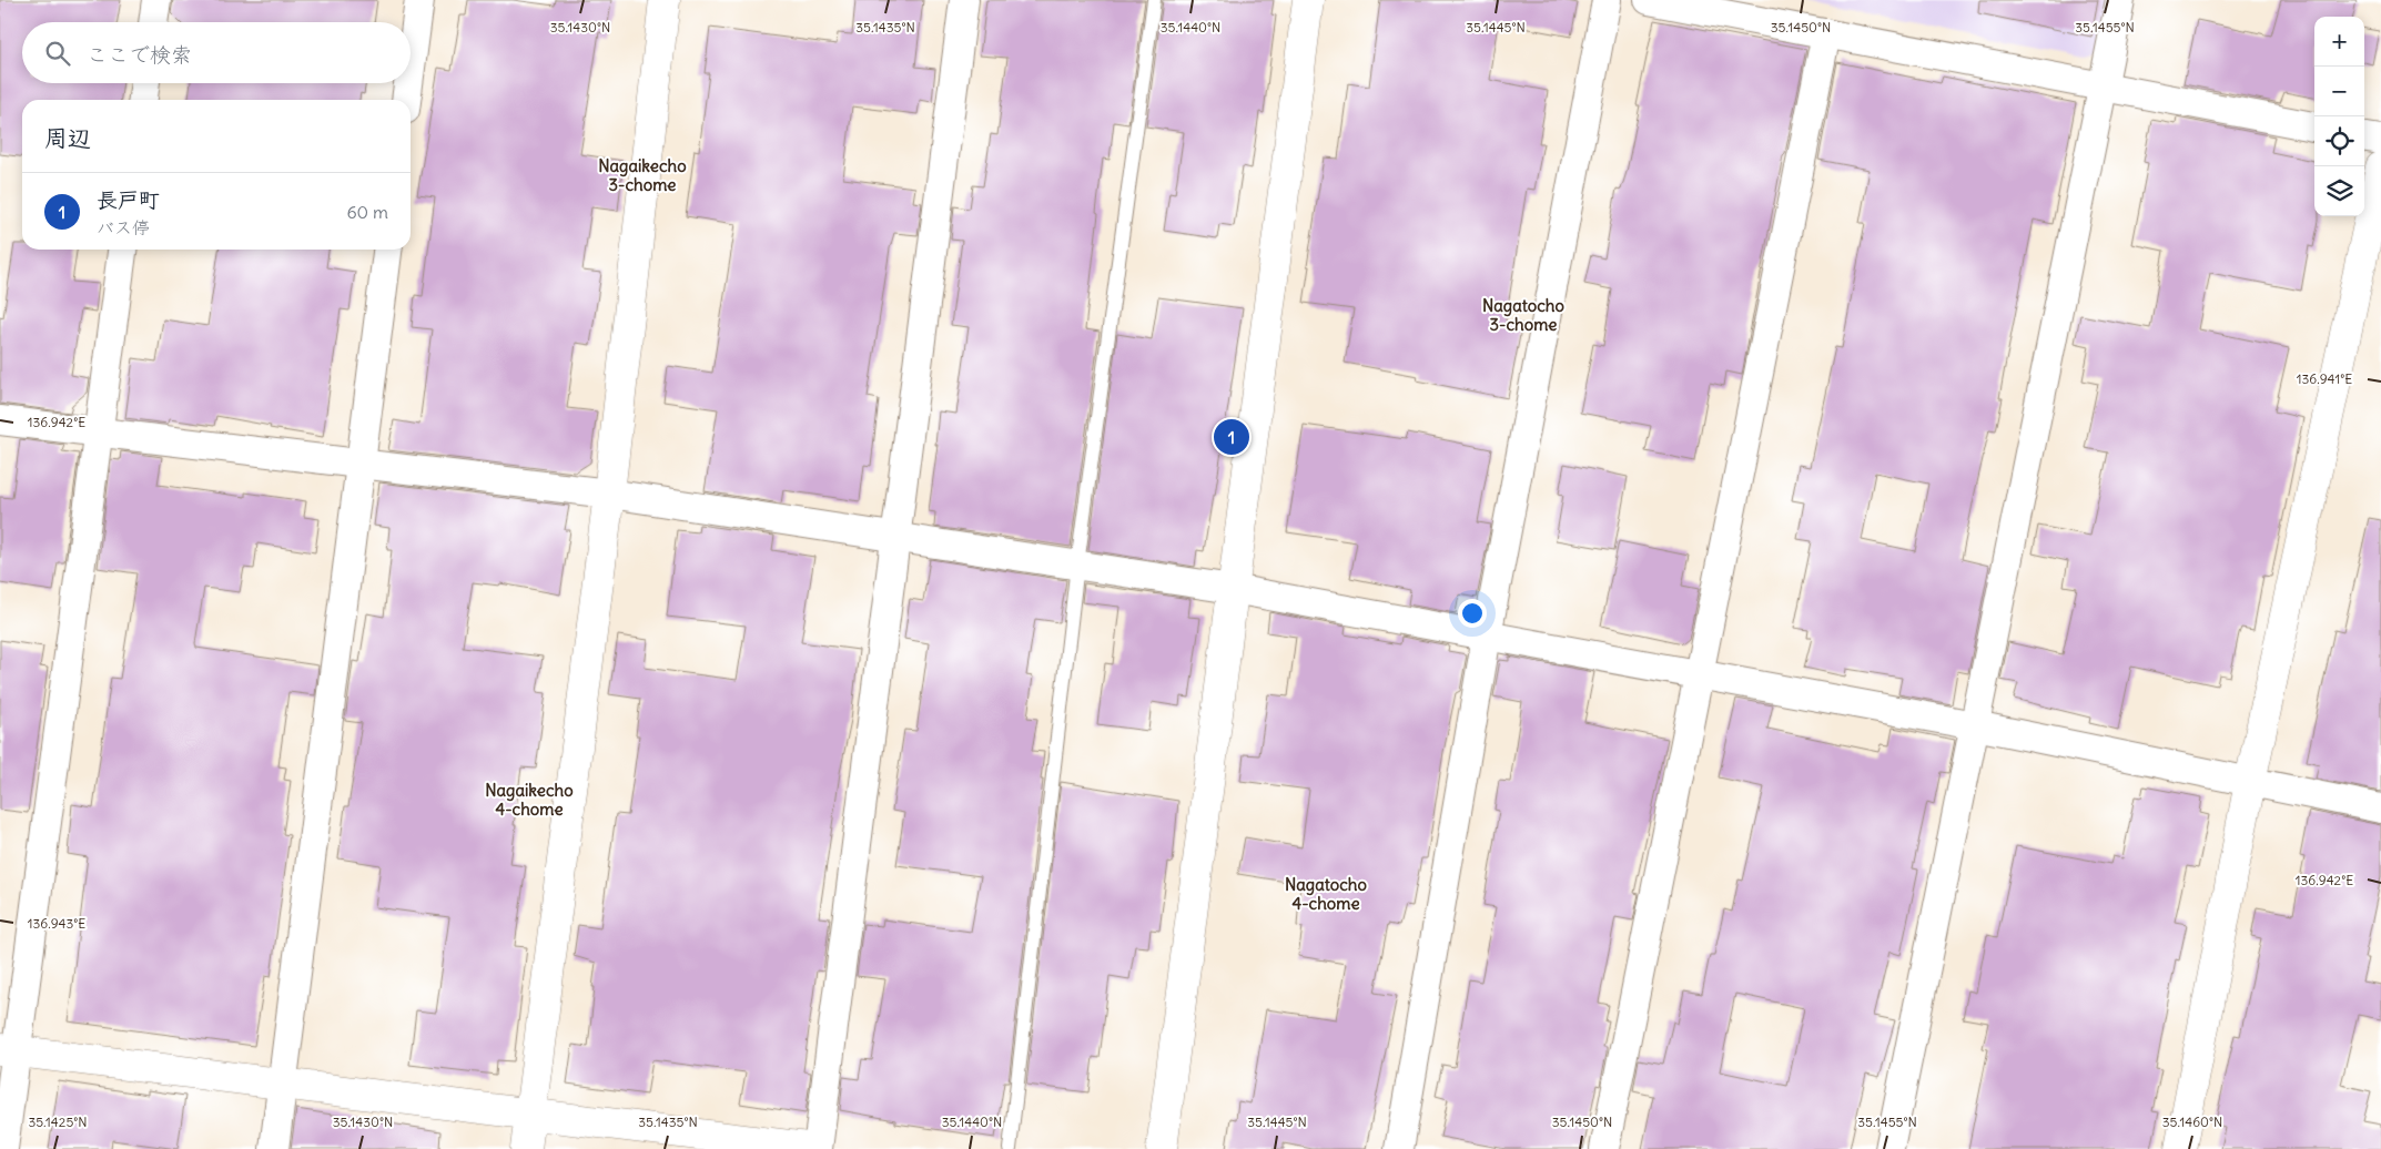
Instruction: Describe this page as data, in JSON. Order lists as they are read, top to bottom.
{
  "districts": [
    "Nagaikecho 3-chome",
    "Nagatocho 3-chome",
    "Nagaikecho 4-chome",
    "Nagatocho 4-chome"
  ],
  "page": {
    "map_buttons": ["+", "−"],
    "search": "ここで検索",
    "heading": "周辺",
    "list": [
      {
        "mark": "1",
        "name": "長戸町",
        "note": "バス停",
        "value": "60 m"
      }
    ],
    "pins": "1"
  },
  "coordinates": [
    "35.1430°N",
    "35.1435°N",
    "35.1440°N",
    "35.1445°N",
    "35.1450°N",
    "35.1455°N",
    "136.941°E",
    "136.942°E",
    "136.943°E",
    "35.1425°N",
    "35.1460°N"
  ]
}
